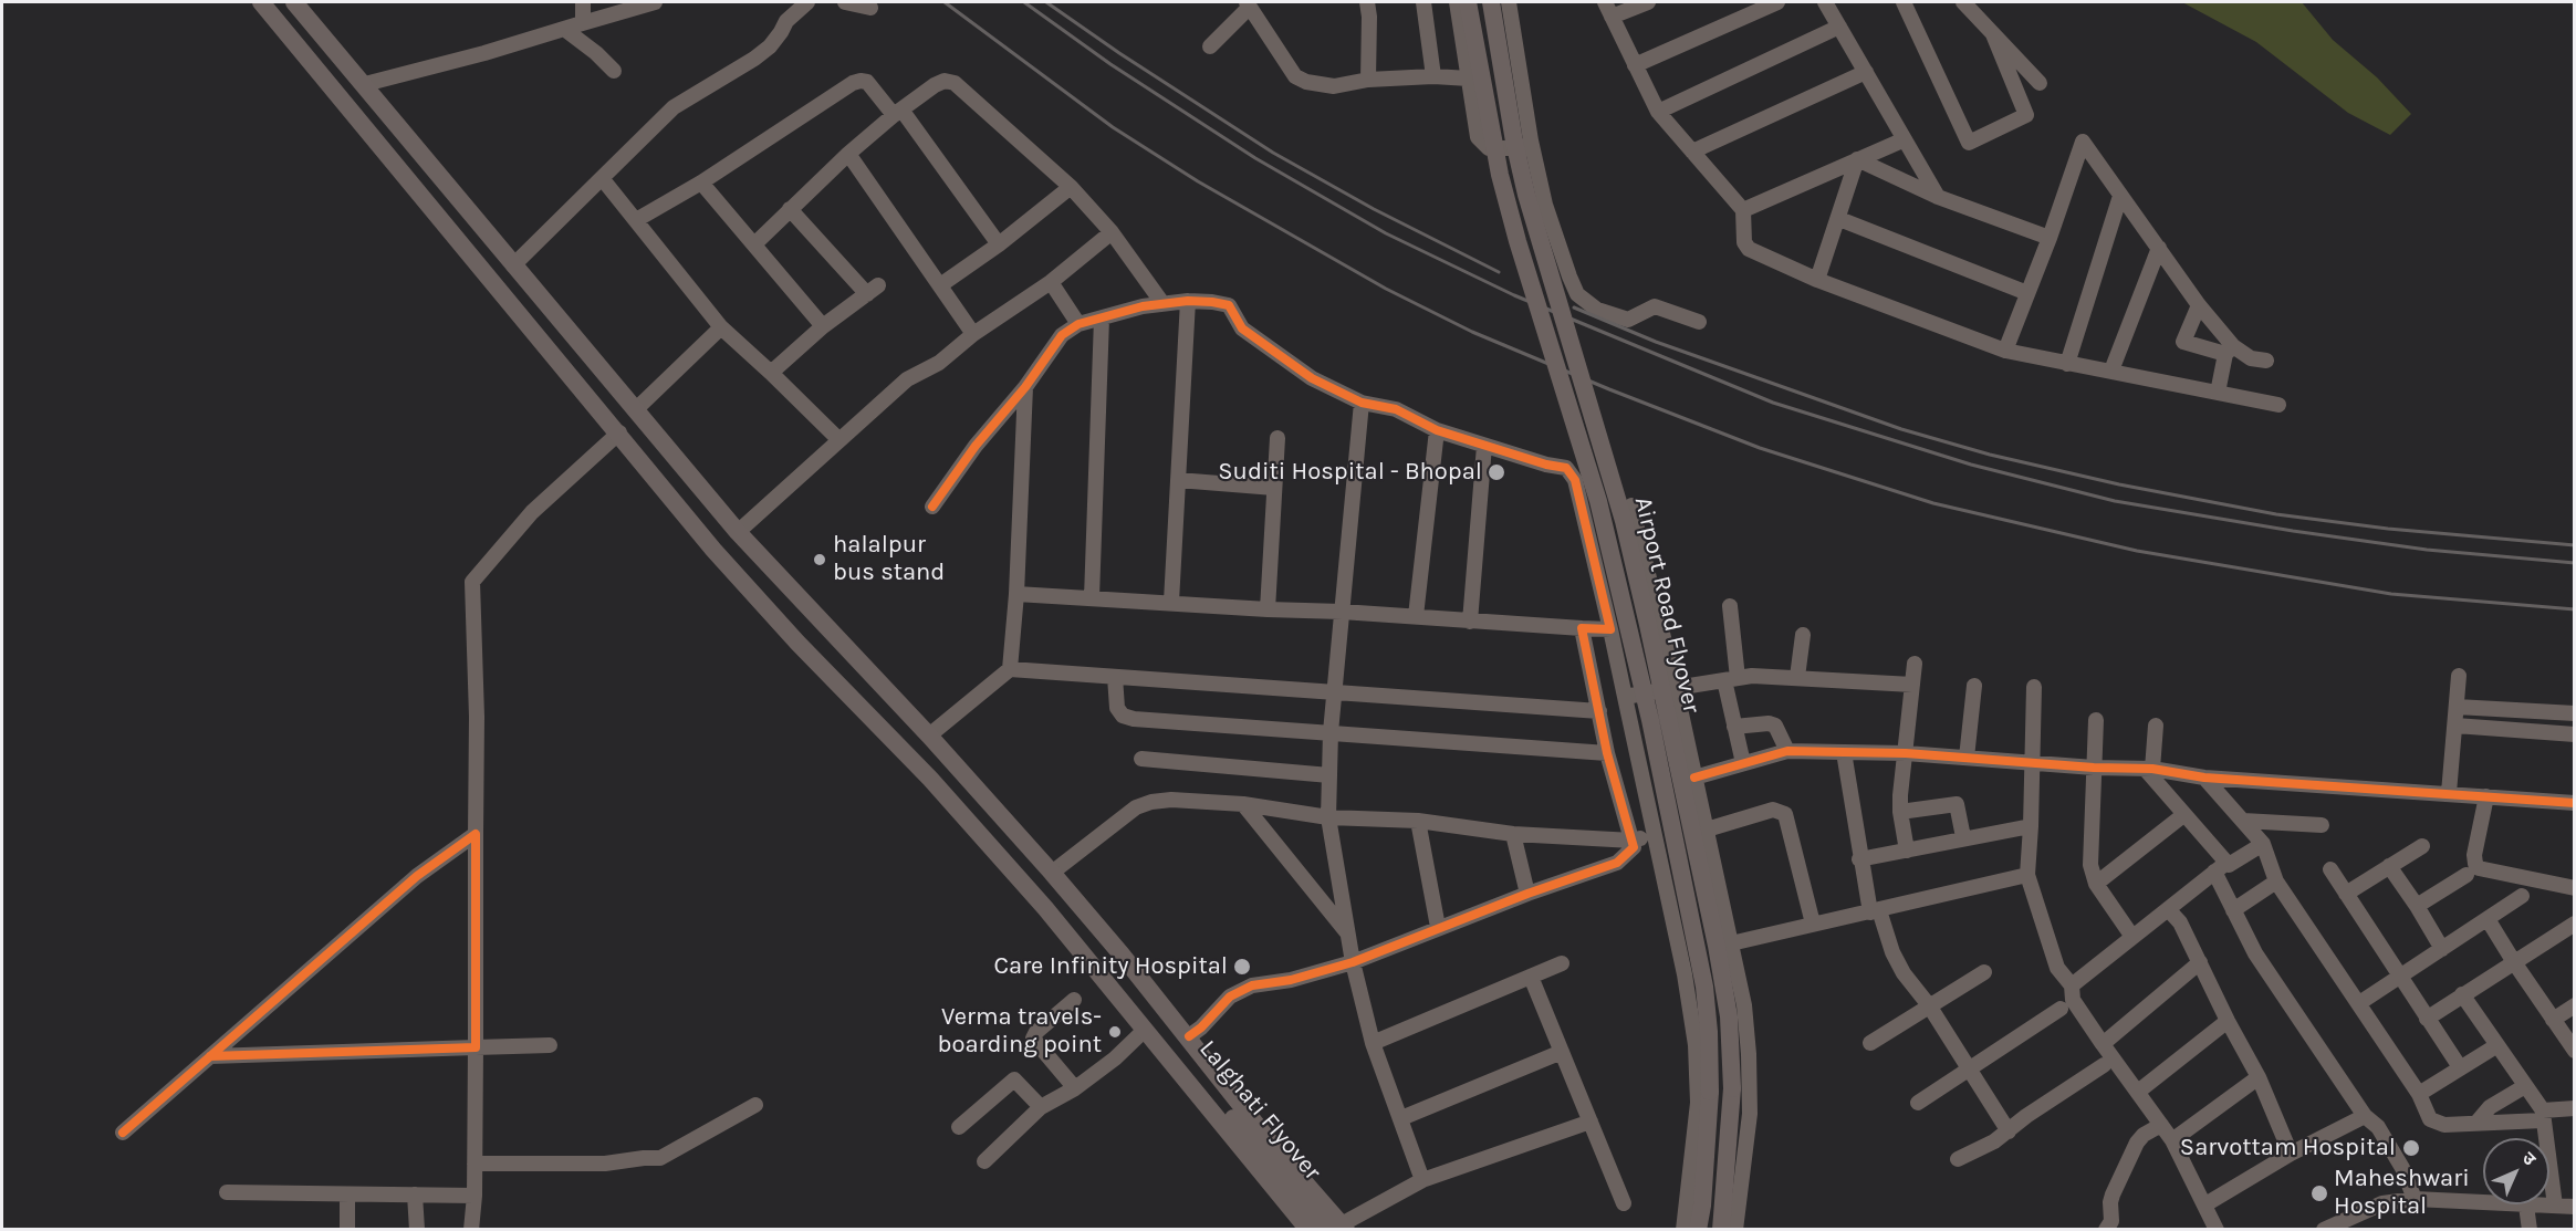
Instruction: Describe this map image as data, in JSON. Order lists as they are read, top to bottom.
{
  "streets": {
    "main road": ["Airport Road Flyover", "Lalghati Flyover"]
  },
  "places": [
    "Suditi Hospital - Bhopal",
    "halalpur bus stand",
    "Care Infinity Hospital",
    "Verma travels- boarding point",
    "Sarvottam Hospital",
    "Maheshwari Hospital"
  ],
  "north": "top right"
}
